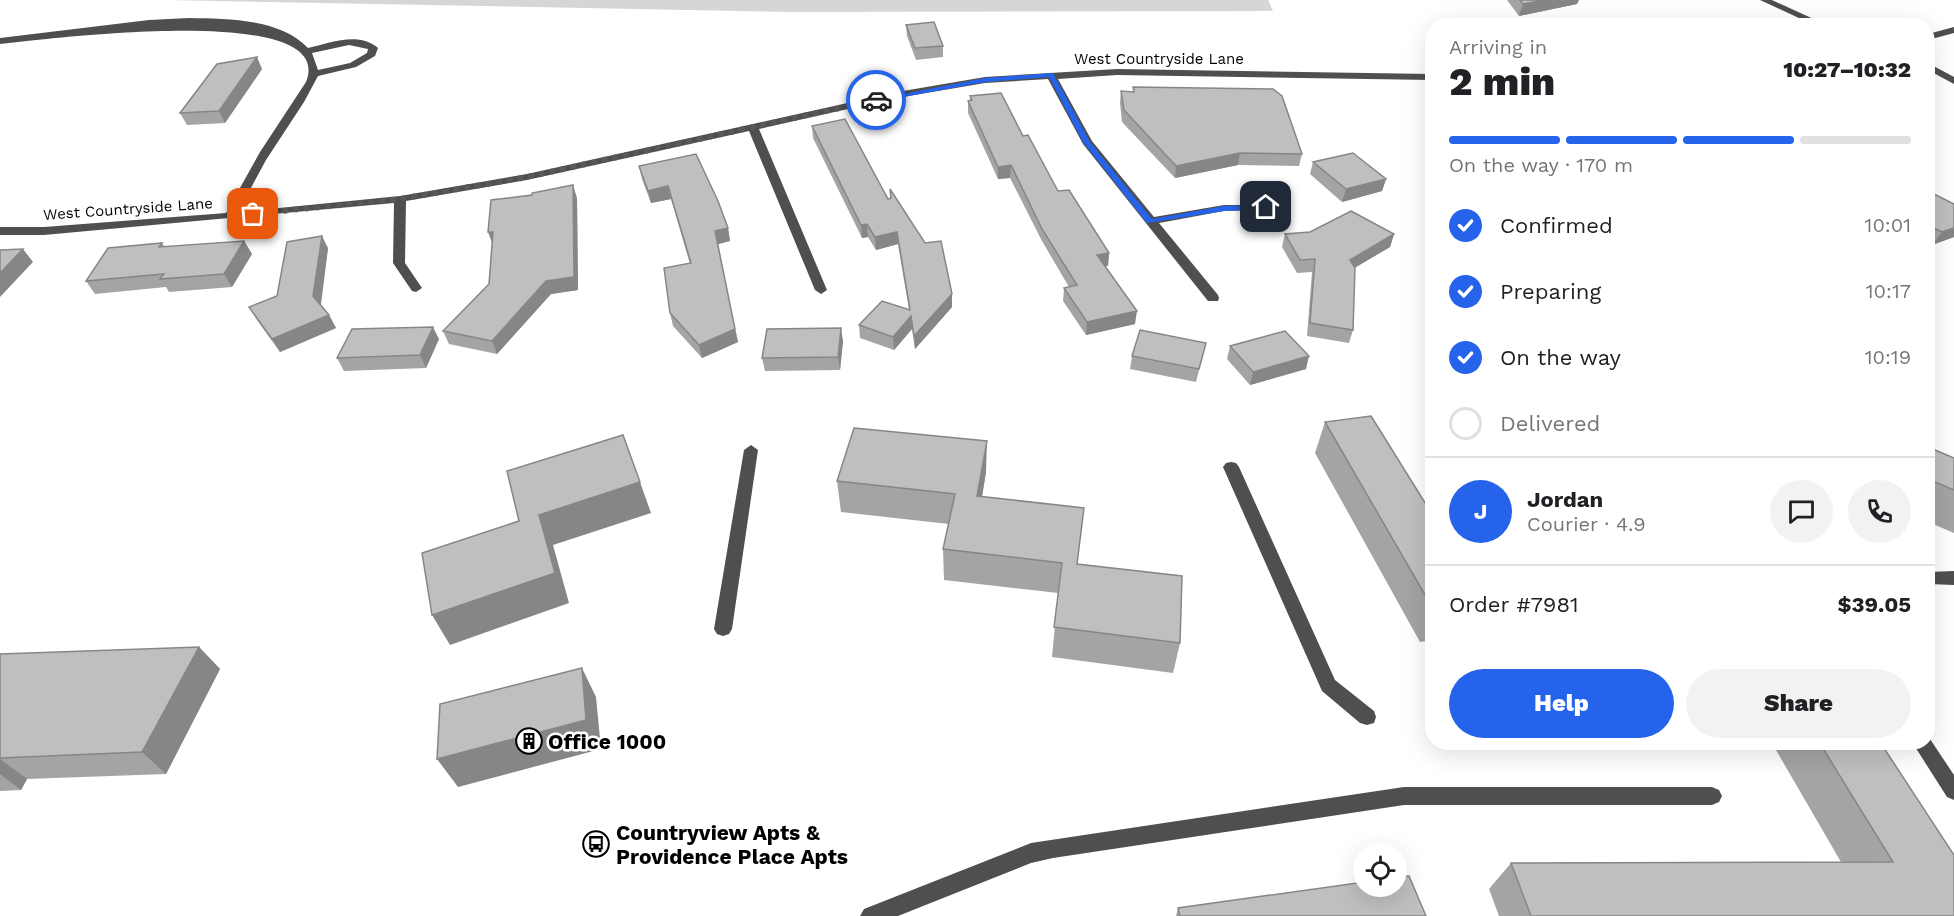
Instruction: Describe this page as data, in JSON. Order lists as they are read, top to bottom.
{
  "streets": {
    "street": ["West Countryside Lane"]
  },
  "places": {
    "building": ["Office 1000"],
    "bus stop": ["Countryview Apts & Providence Place Apts"]
  },
  "page": {
    "heading": ["2 min", "Arriving in", "10:27–10:32"],
    "panel": [
      "Jordan",
      "Courier · 4.9",
      "Order #7981",
      "$39.05"
    ],
    "bar": "On the way · 170 m",
    "list": [
      ["Confirmed", "10:01"],
      ["Preparing", "10:17"],
      ["On the way", "10:19"],
      "Delivered"
    ],
    "round": "J",
    "buttons": ["Help", "Share"]
  }
}
